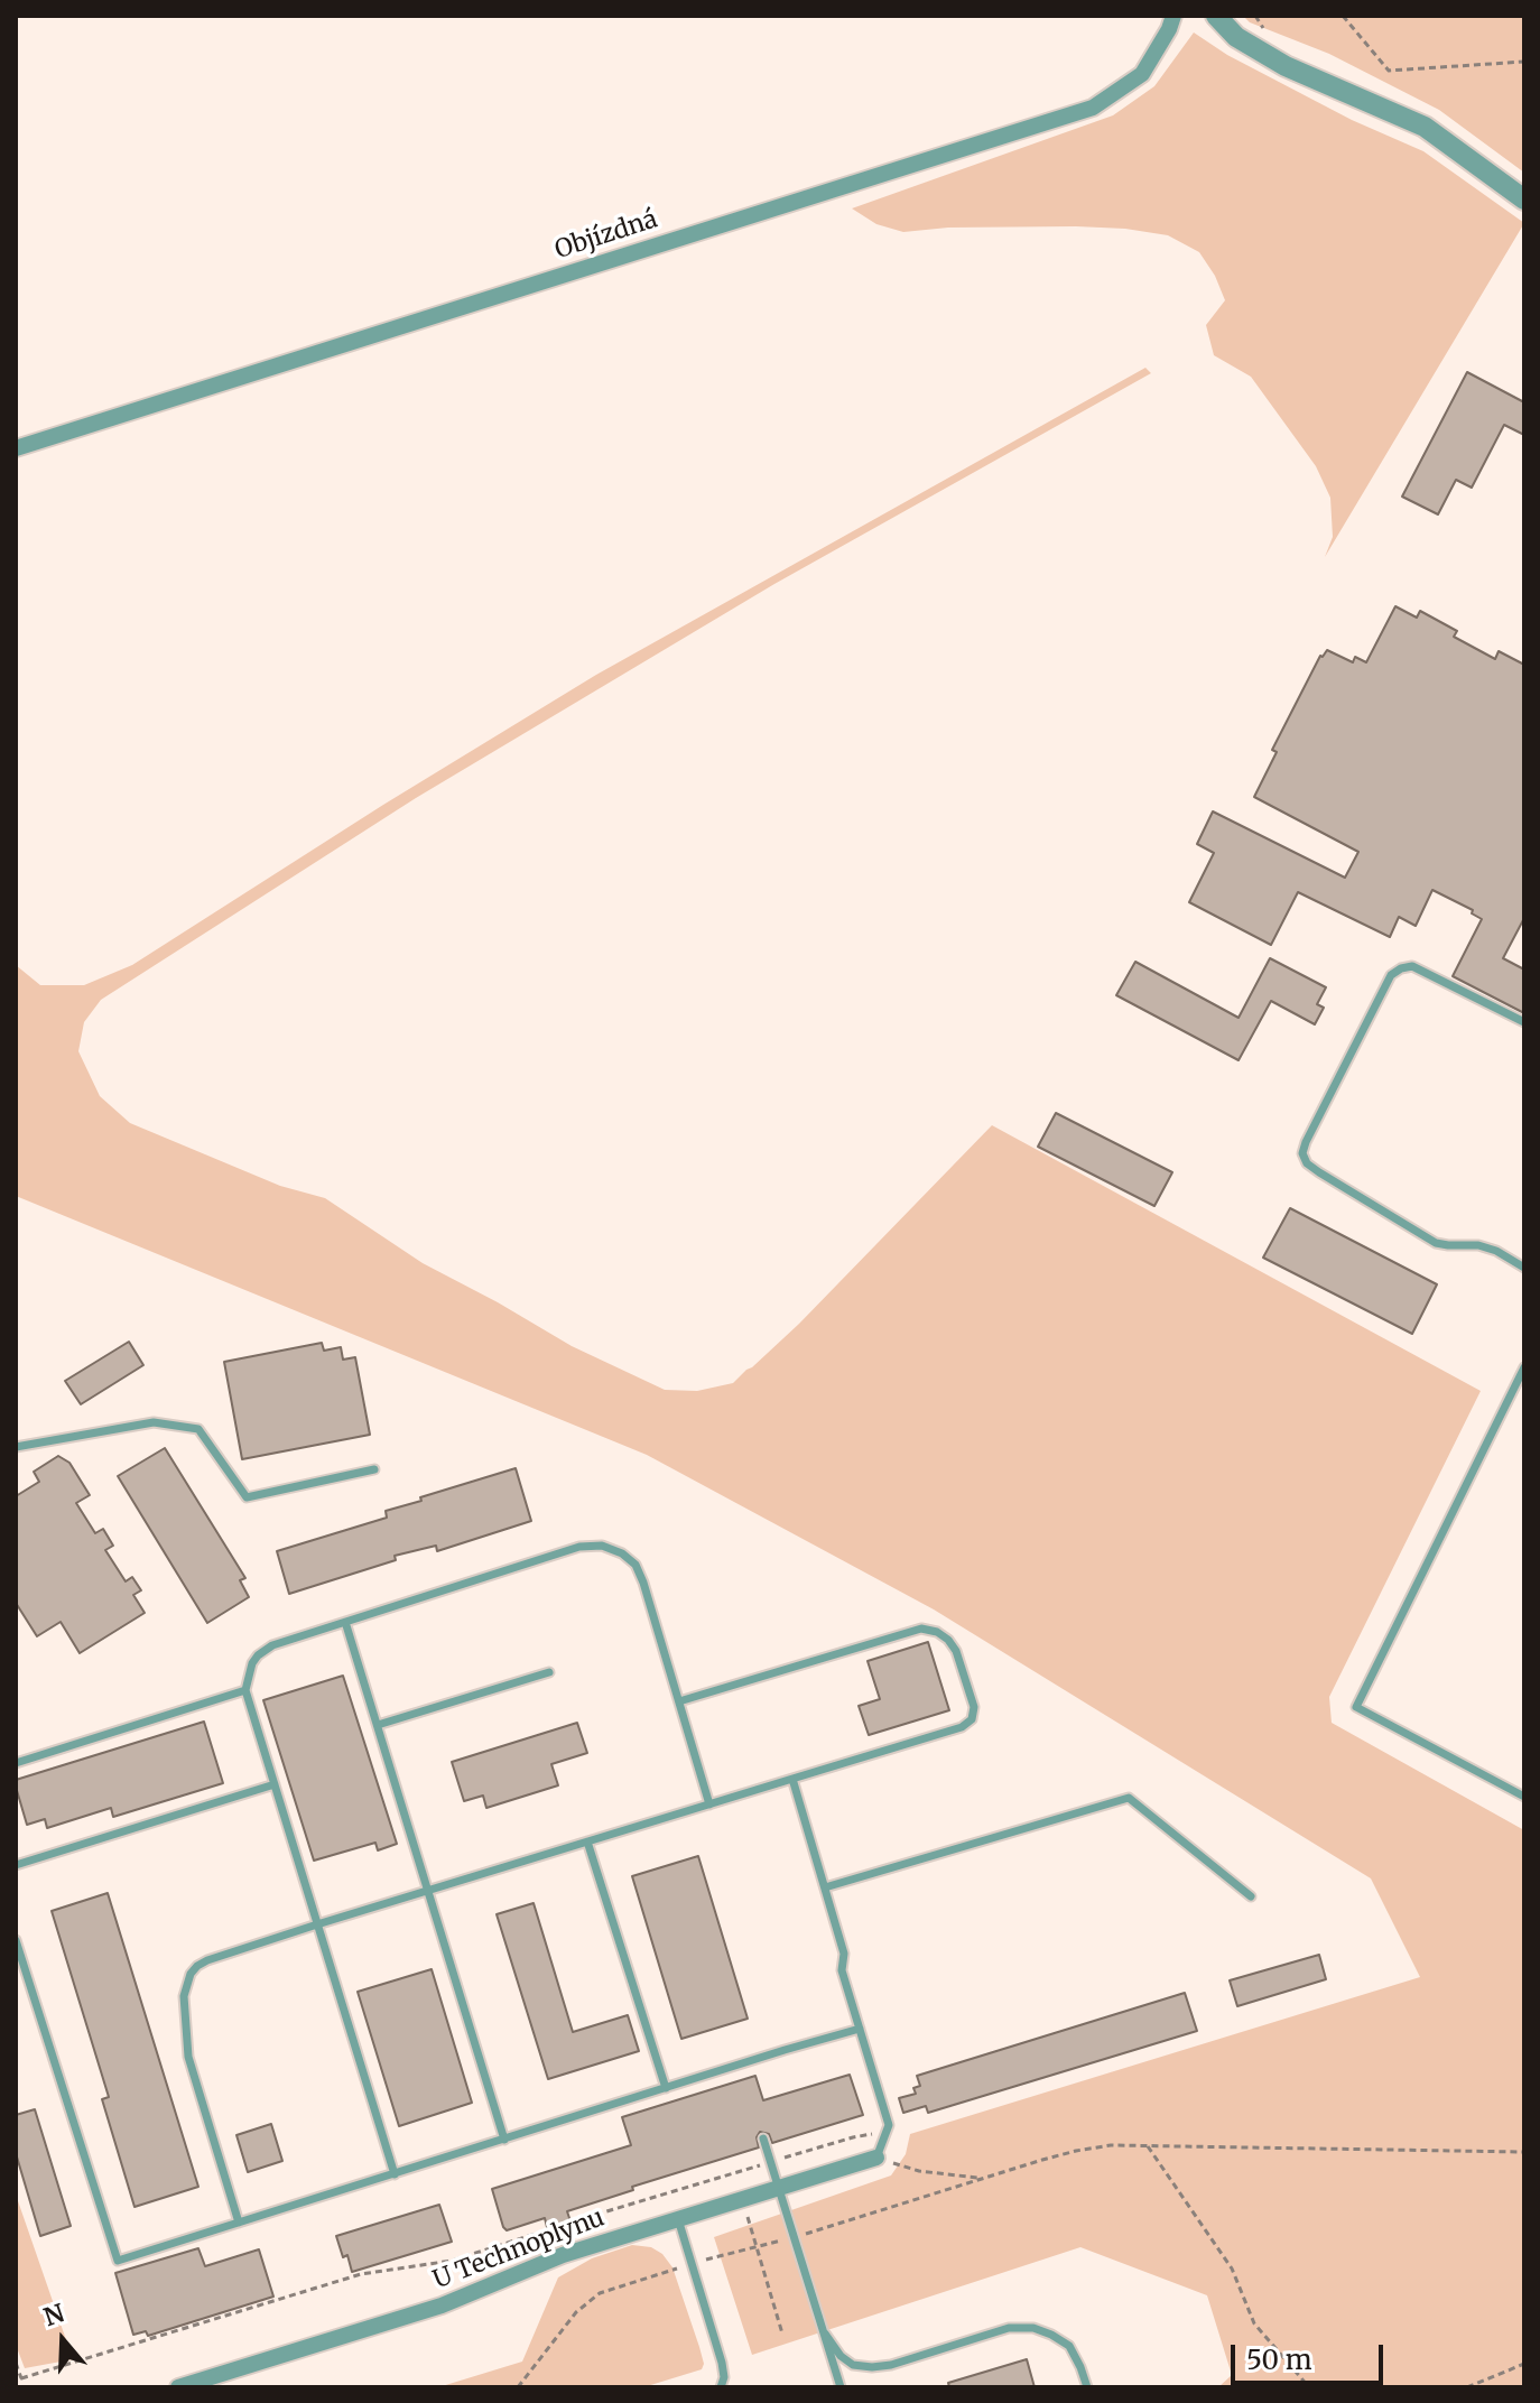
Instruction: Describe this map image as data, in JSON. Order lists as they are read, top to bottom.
{
  "streets": {
    "street": ["Objízdná", "U Technoplynu"]
  },
  "scale_bar": "50 m",
  "north": "top"
}
